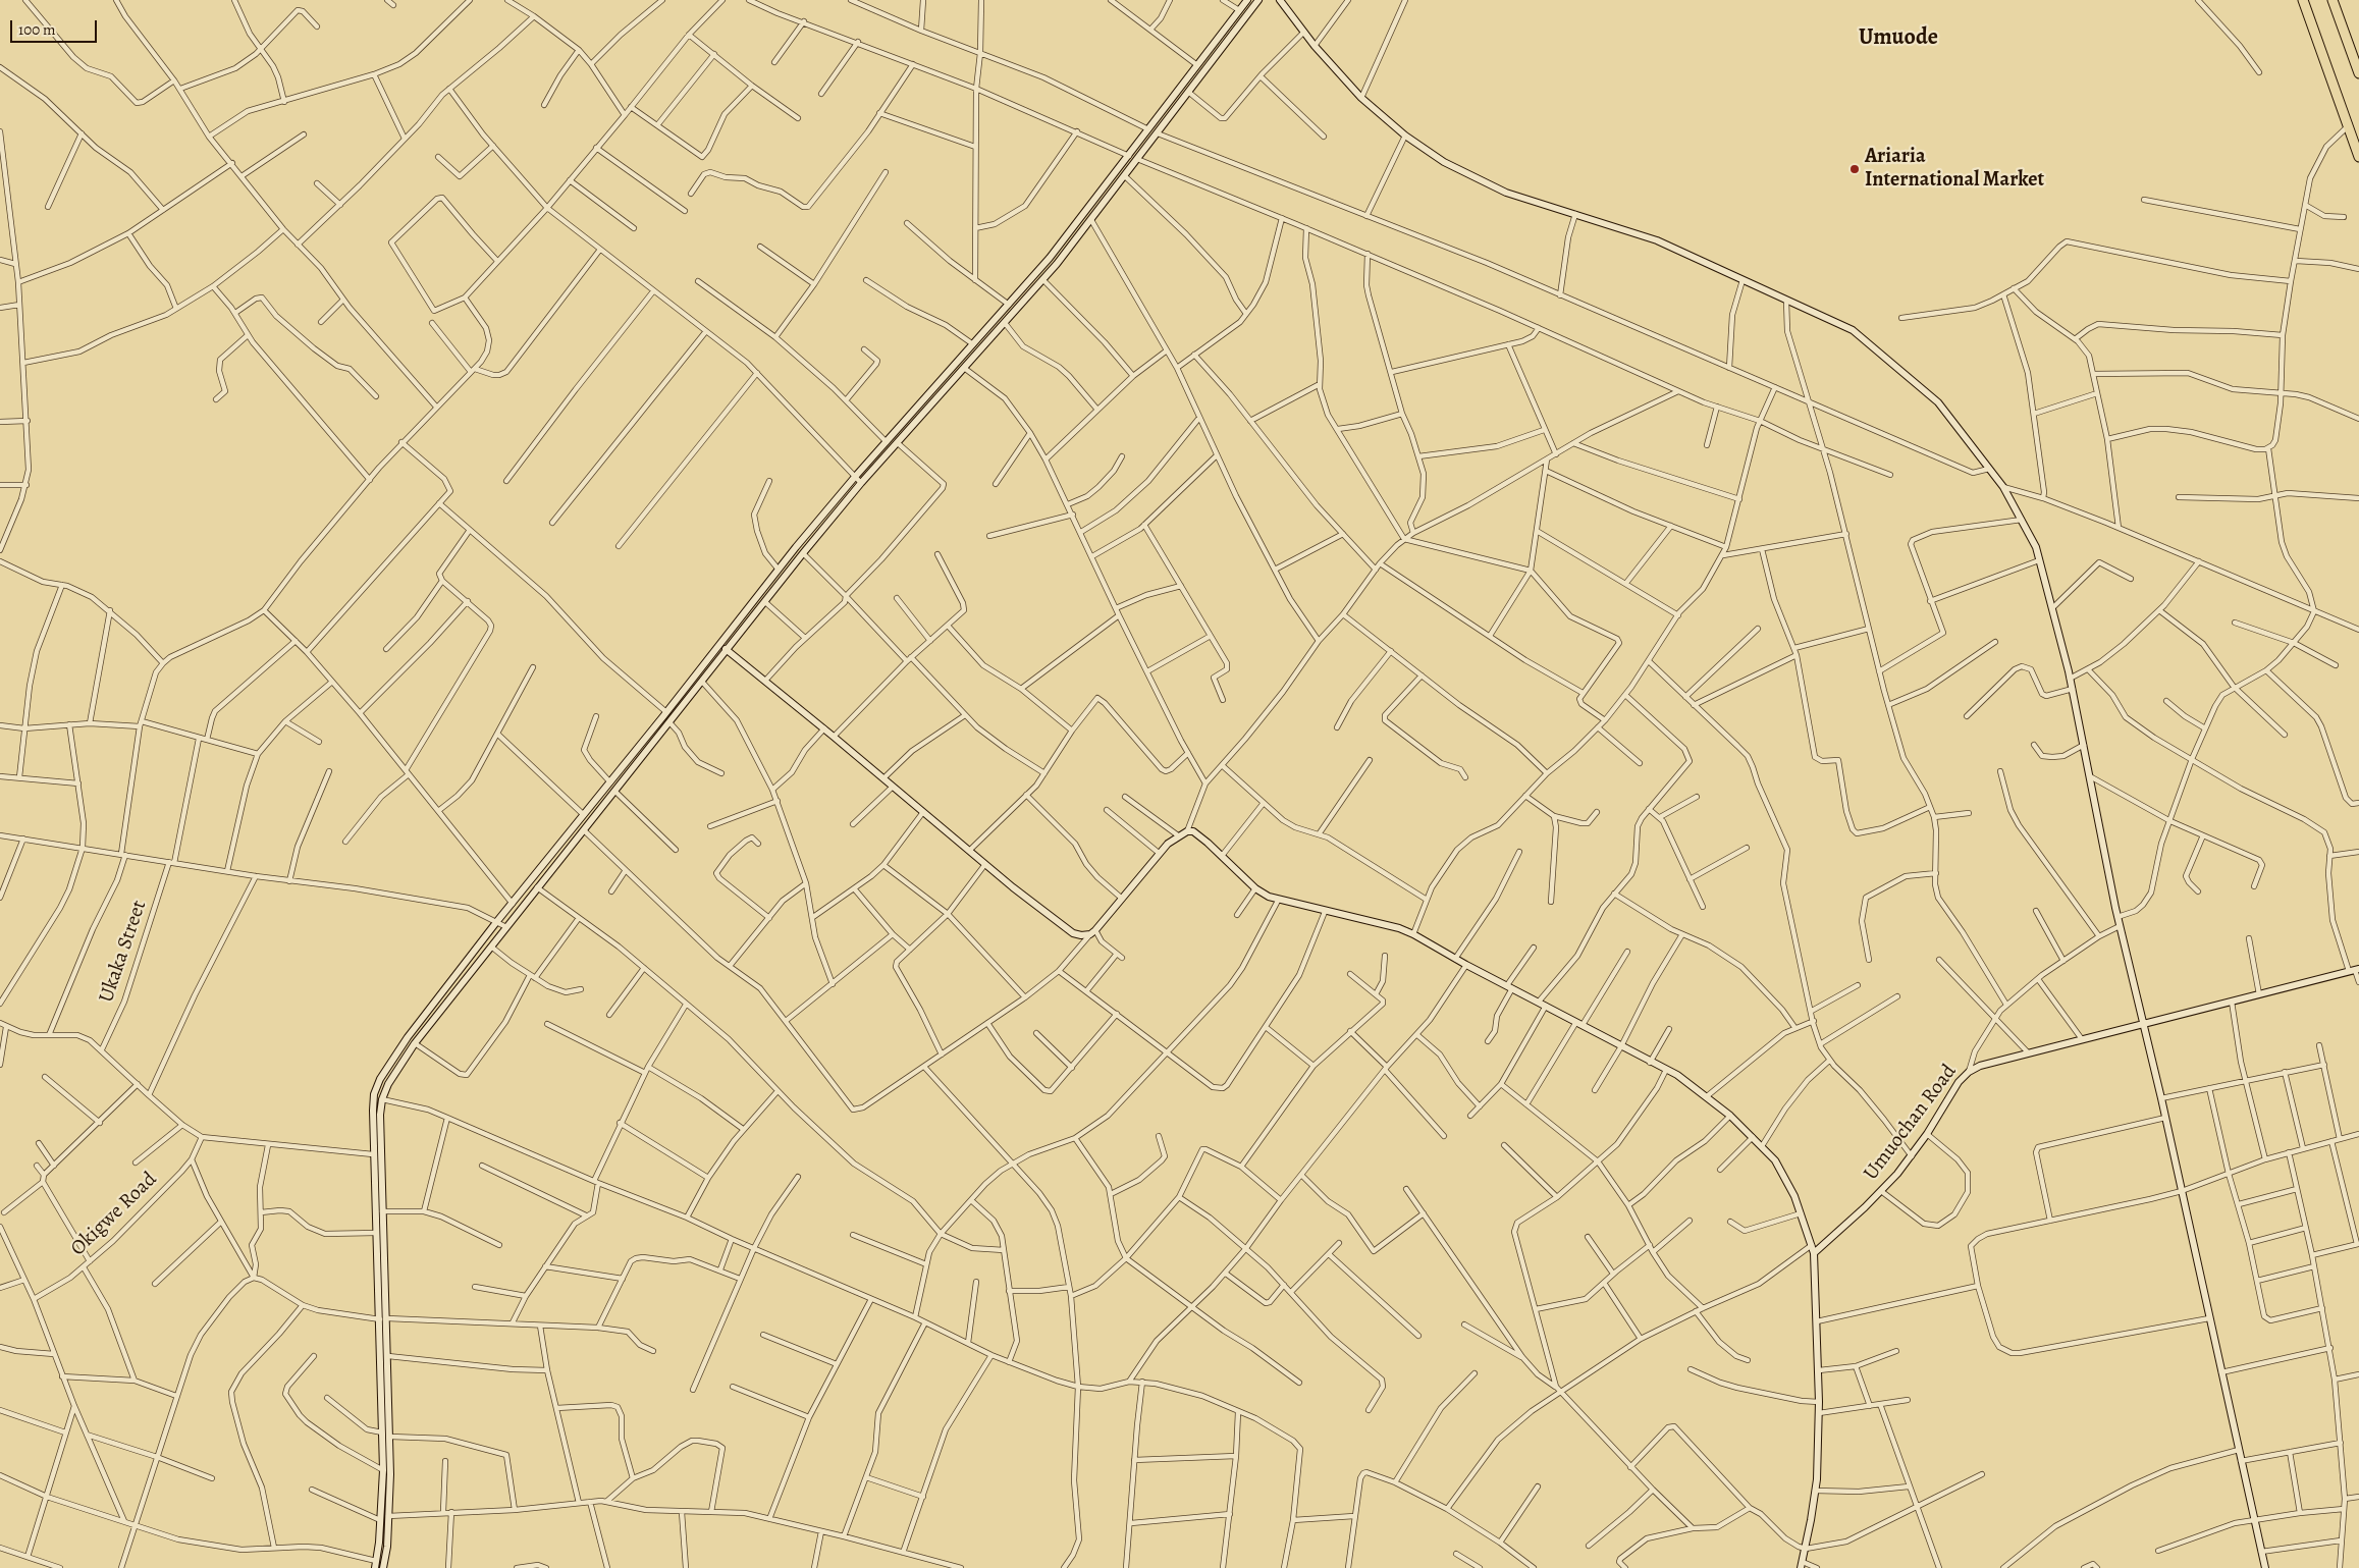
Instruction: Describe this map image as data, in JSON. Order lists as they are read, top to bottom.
{
  "streets": {
    "main road": ["Umuochan Road"],
    "street": ["Ukaka Street", "Okigwe Road"]
  },
  "districts": ["Umuode"],
  "places": ["Ariaria International Market"],
  "scale_bar": "100 m"
}
